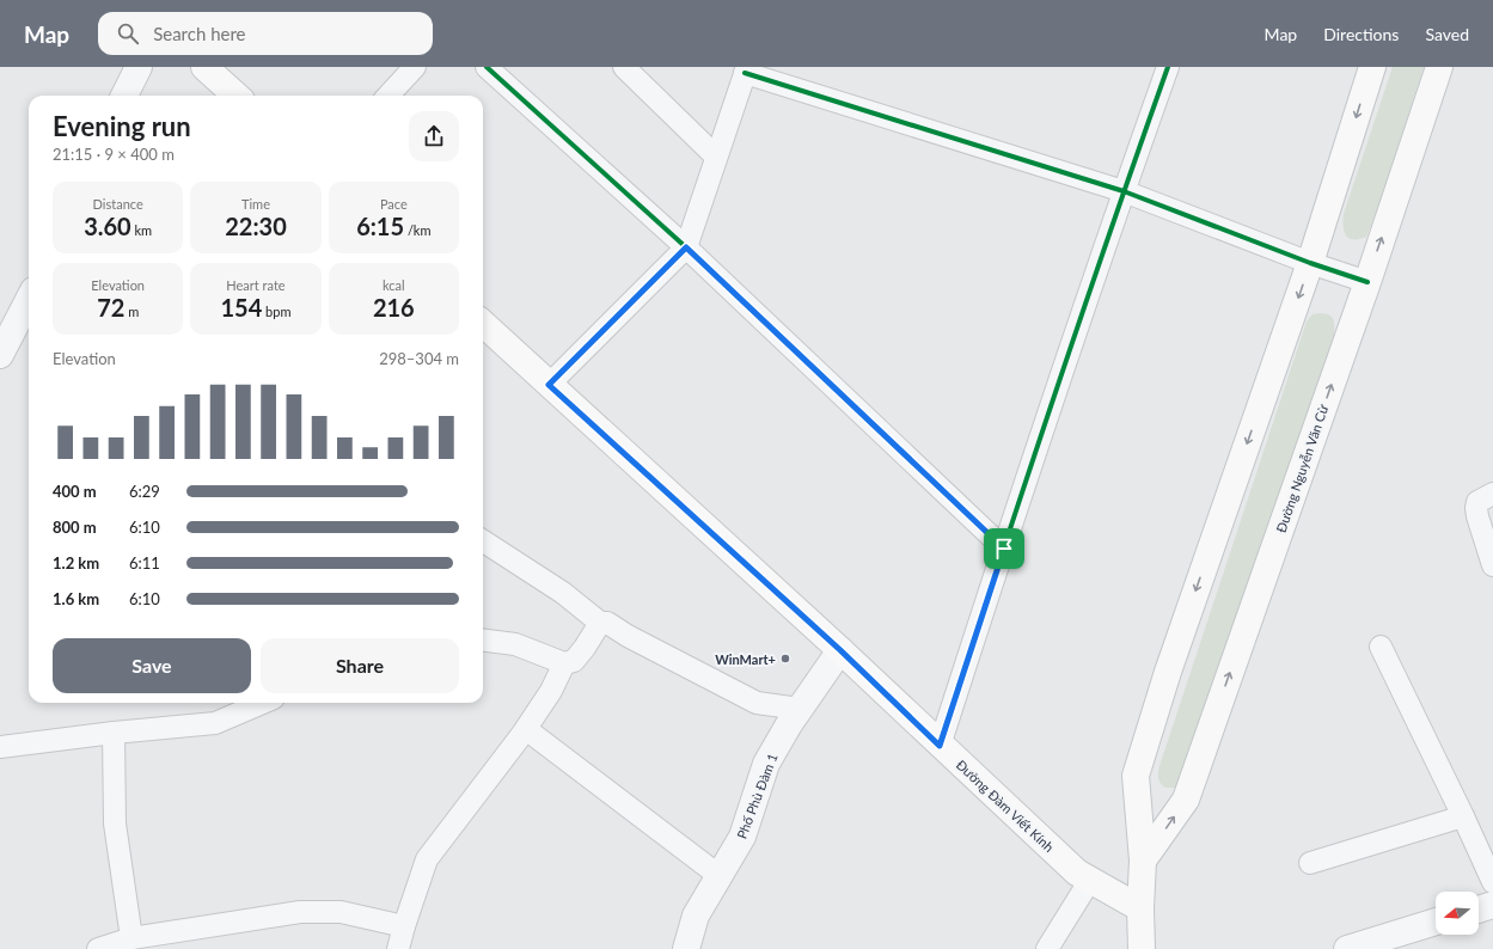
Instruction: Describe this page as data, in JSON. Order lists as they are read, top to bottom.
{
  "streets": {
    "main road": ["Đường Nguyễn Văn Cừ", "Đường Đàm Viết Kính"],
    "street": ["Phố Phù Đàm 1"]
  },
  "crossings": [
    ["Phố Phù Đàm 1", "Đường Đàm Viết Kính"]
  ],
  "places": ["WinMart+"],
  "north": "left",
  "page": {
    "header": "Map",
    "search": "Search here",
    "nav": ["Map", "Directions", "Saved"],
    "heading": ["Evening run", "21:15 · 9 × 400 m"],
    "stats": [
      ["Distance", "3.60 km"],
      ["Time", "22:30"],
      ["Pace", "6:15 /km"],
      ["Elevation", "72 m"],
      ["Heart rate", "154 bpm"],
      ["kcal", "216"]
    ],
    "chart": ["Elevation", "298–304 m"],
    "list": [
      {
        "name": "400 m",
        "note": "6:29"
      },
      {
        "name": "800 m",
        "note": "6:10"
      },
      {
        "name": "1.2 km",
        "note": "6:11"
      },
      {
        "name": "1.6 km",
        "note": "6:10"
      }
    ],
    "buttons": ["Save", "Share"]
  }
}
